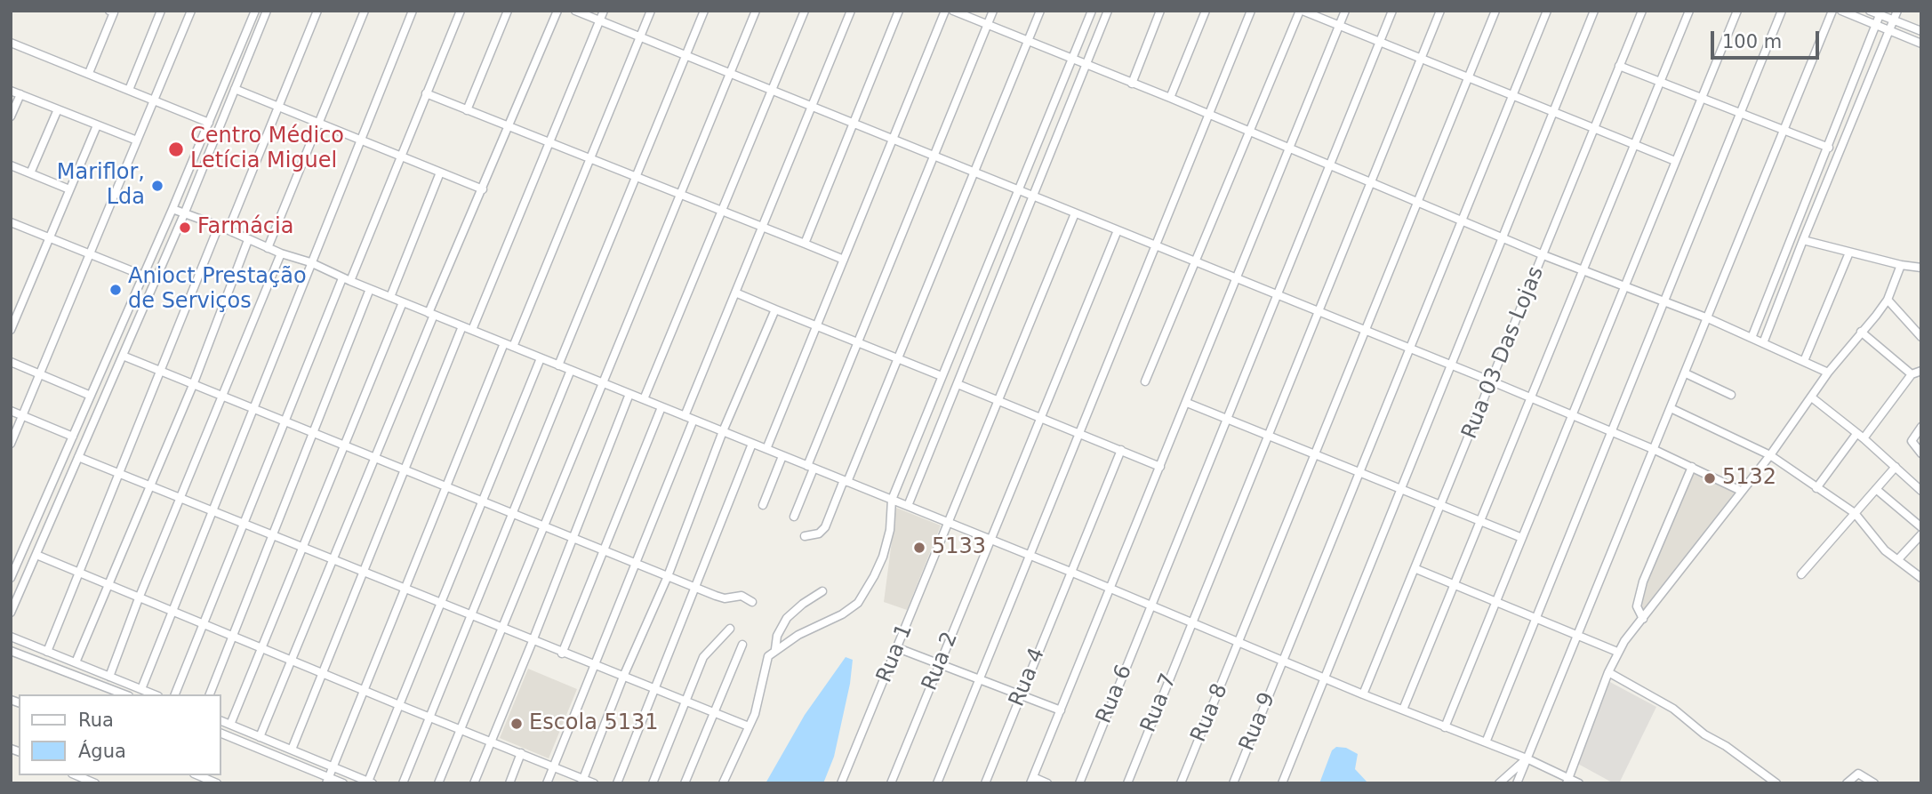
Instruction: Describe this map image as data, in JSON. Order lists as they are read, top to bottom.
{
  "streets": {
    "street": [
      "Rua 03 Das Lojas",
      "Rua 1",
      "Rua 2",
      "Rua 4",
      "Rua 6",
      "Rua 7",
      "Rua 8",
      "Rua 9"
    ]
  },
  "places": [
    "Centro Médico Letícia Miguel",
    "Mariflor, Lda",
    "Farmácia",
    "Anioct Prestação de Serviços",
    "5132",
    "5133",
    "Escola 5131"
  ],
  "legend": ["Rua", "Água"],
  "scale_bar": "100 m"
}
